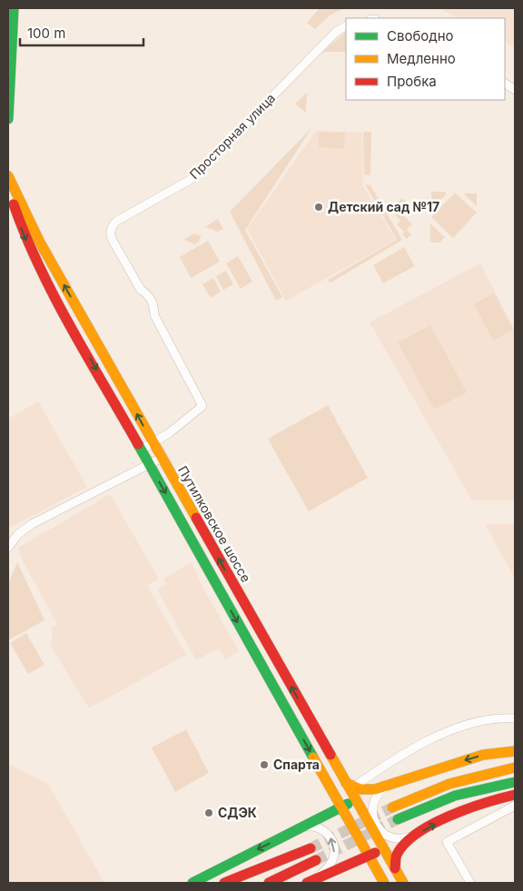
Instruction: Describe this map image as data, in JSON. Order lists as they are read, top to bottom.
{
  "streets": {
    "main road": ["Путилковское шоссе"],
    "street": ["Просторная улица"]
  },
  "crossings": [
    ["Просторная улица", "Путилковское шоссе"]
  ],
  "places": ["Детский сад №17", "Спарта", "СДЭК"],
  "legend": ["Свободно", "Медленно", "Пробка"],
  "scale_bar": "100 m"
}
